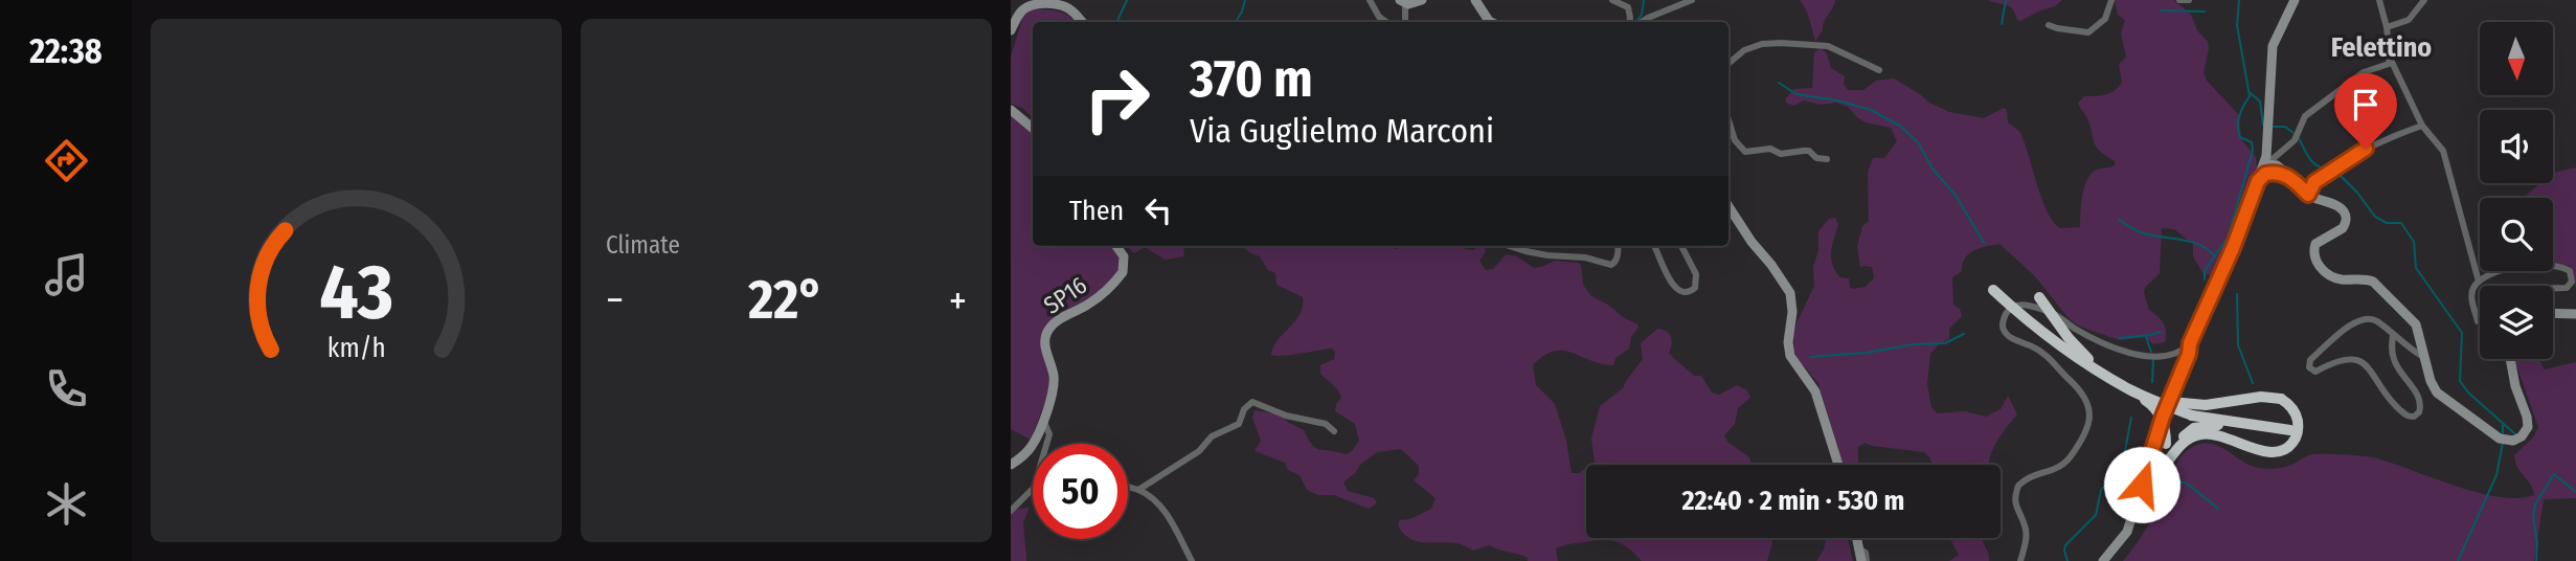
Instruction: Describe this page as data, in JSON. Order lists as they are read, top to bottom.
{
  "streets": {
    "street": ["SP16"]
  },
  "districts": ["Felettino"],
  "north": "bottom",
  "page": {
    "tabs": "22:38",
    "tile": "Climate",
    "turn": ["370 m", "Via Guglielmo Marconi"],
    "then": "Then",
    "heat": ["−", "22°", "+"],
    "limit": "50",
    "trip": "22:40 · 2 min · 530 m",
    "gauge": ["43", "km/h"]
  }
}
